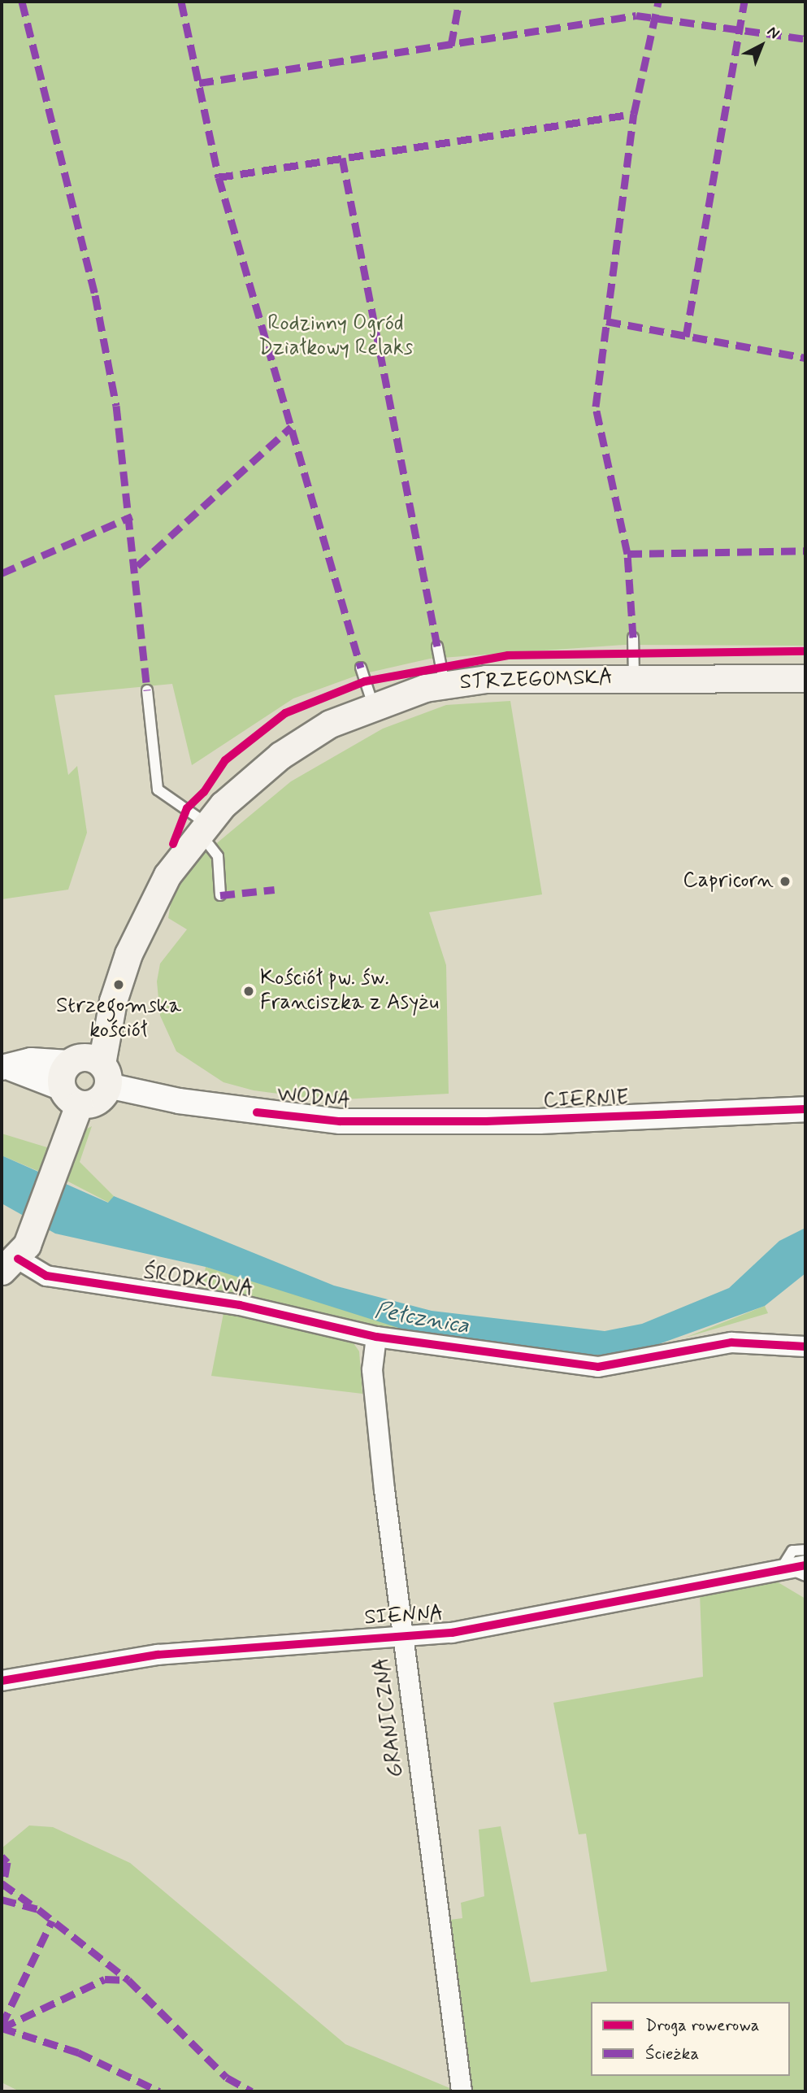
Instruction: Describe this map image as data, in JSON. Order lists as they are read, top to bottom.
{
  "streets": {
    "main road": ["STRZEGOMSKA"],
    "street": [
      "WODNA",
      "CIERNIE",
      "ŚRODKOWA",
      "SIENNA",
      "GRANICZNA"
    ]
  },
  "crossings": [
    ["STRZEGOMSKA", "WODNA"],
    ["STRZEGOMSKA", "ŚRODKOWA"],
    ["WODNA", "CIERNIE"],
    ["ŚRODKOWA", "GRANICZNA"],
    ["SIENNA", "GRANICZNA"]
  ],
  "water": ["Pełcznica"],
  "parks": ["Rodzinny Ogród Działkowy Relaks"],
  "places": ["Capricorn", "Strzegomska kościół", "Kościół pw. św. Franciszka z Asyżu"],
  "legend": ["Droga rowerowa", "Ścieżka"],
  "north": "top right"
}
